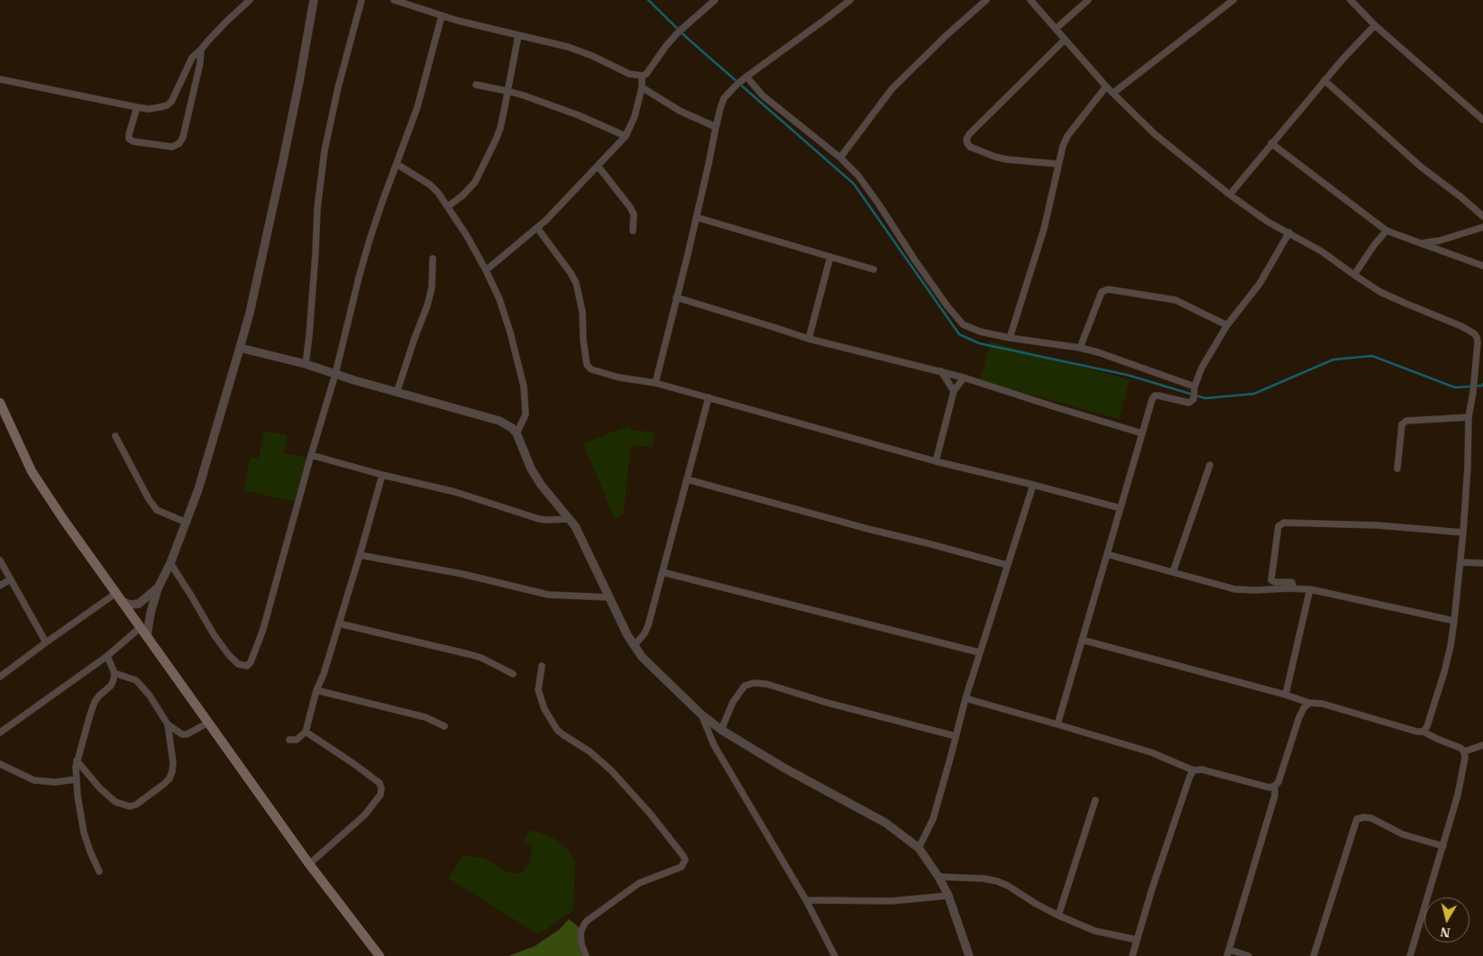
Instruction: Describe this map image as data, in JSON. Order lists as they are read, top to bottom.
{
  "north": "bottom"
}
